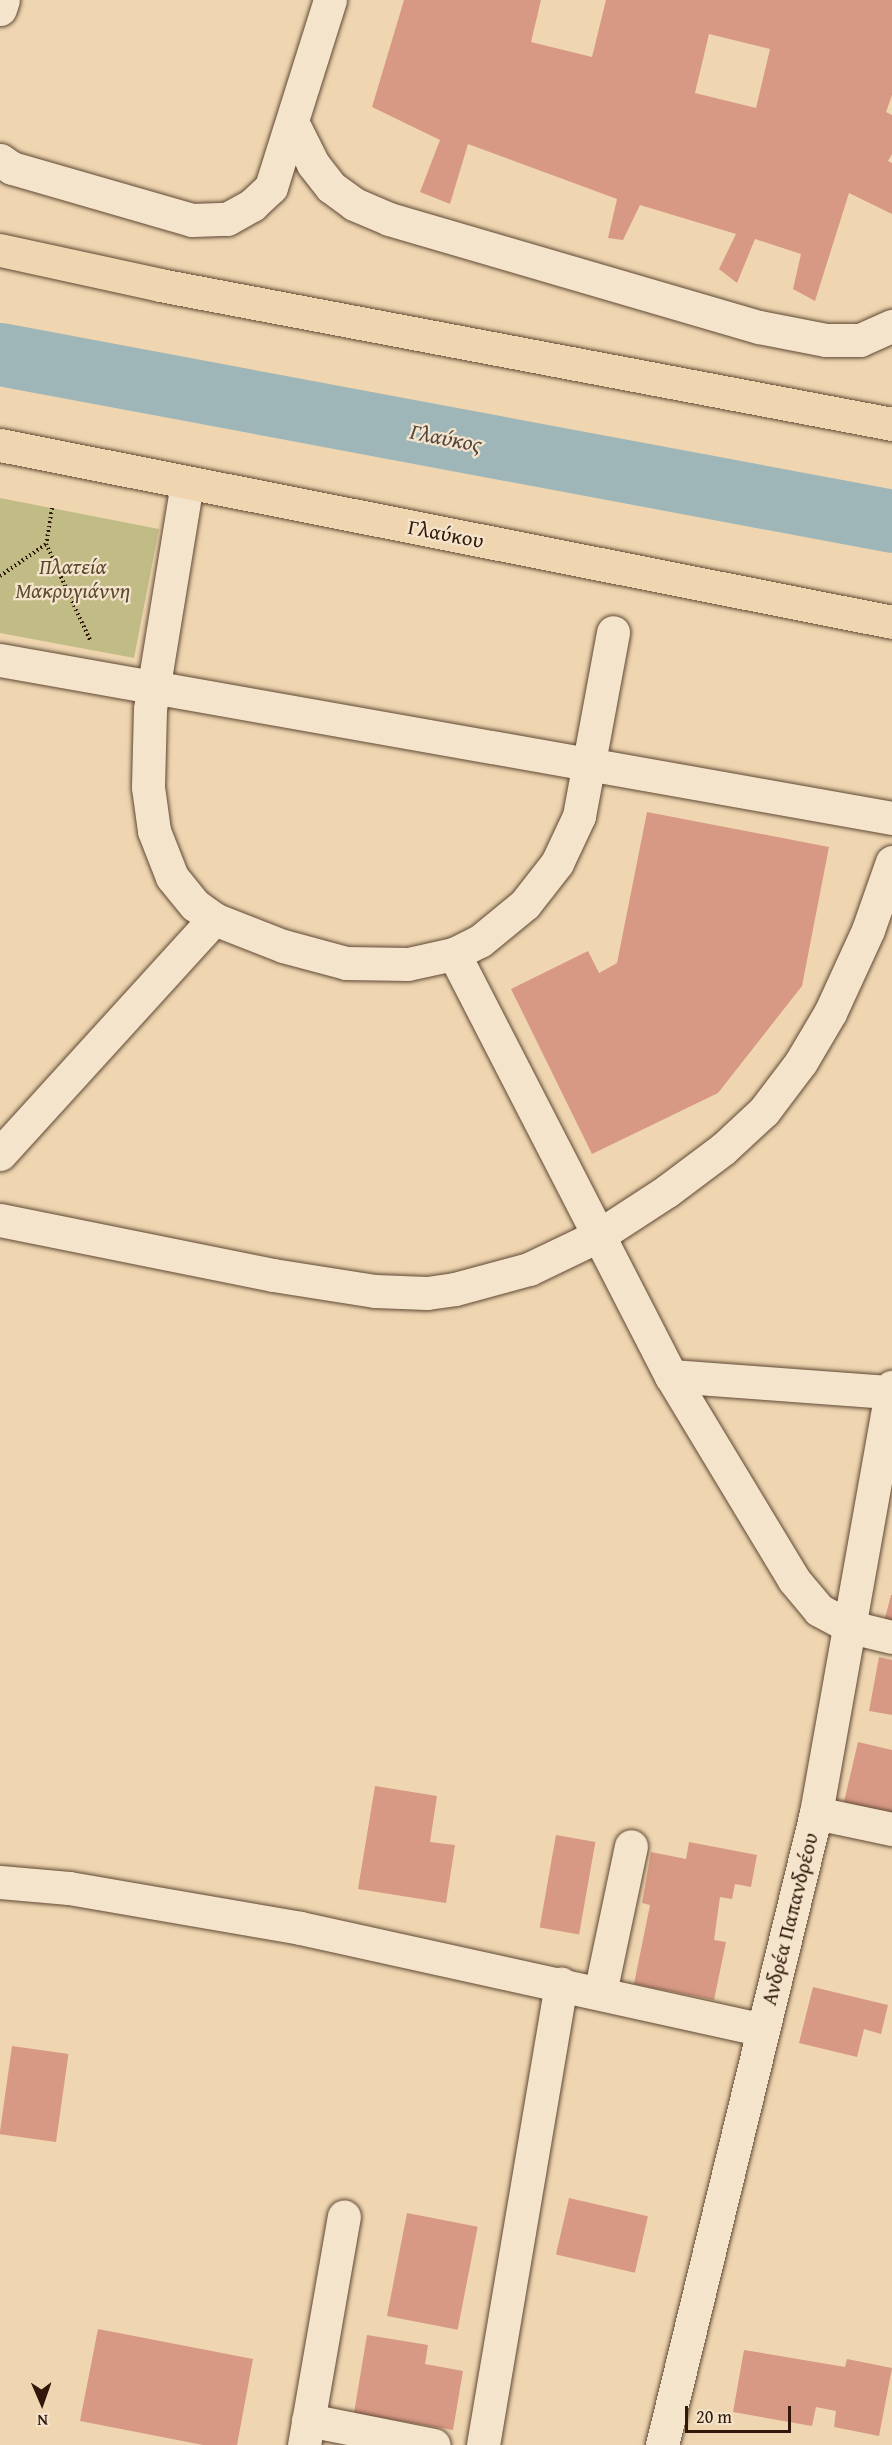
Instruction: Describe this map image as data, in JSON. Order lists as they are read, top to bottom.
{
  "streets": {
    "main road": ["Γλαύκου"],
    "street": ["Ανδρέα Παπανδρέου"]
  },
  "water": ["Γλαύκος"],
  "parks": ["Πλατεία Μακρυγιάννη"],
  "scale_bar": "20 m",
  "north": "bottom"
}
